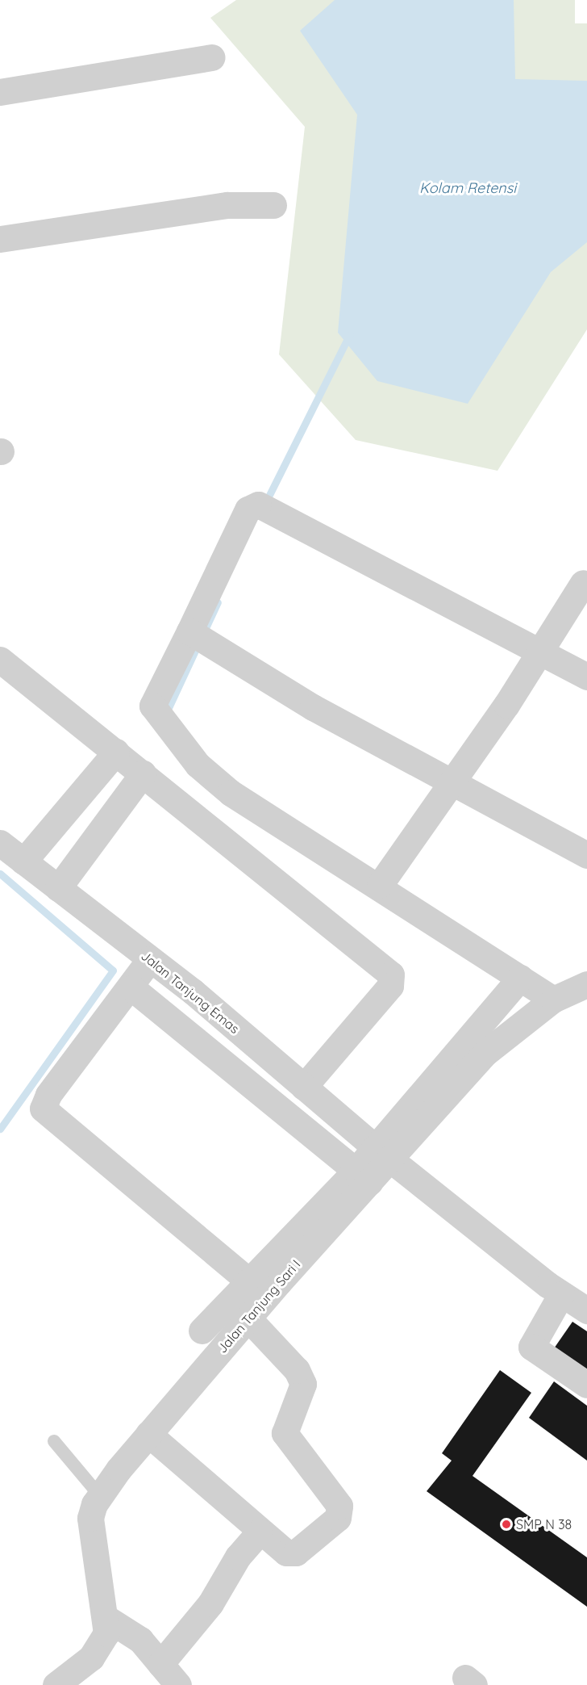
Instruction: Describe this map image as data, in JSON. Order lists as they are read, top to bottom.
{
  "streets": {
    "street": ["Jalan Tanjung Emas", "Jalan Tanjung Sari I"]
  },
  "crossings": [
    ["Jalan Tanjung Emas", "Jalan Tanjung Sari I"]
  ],
  "water": ["Kolam Retensi"],
  "places": ["SMP N 38"]
}
